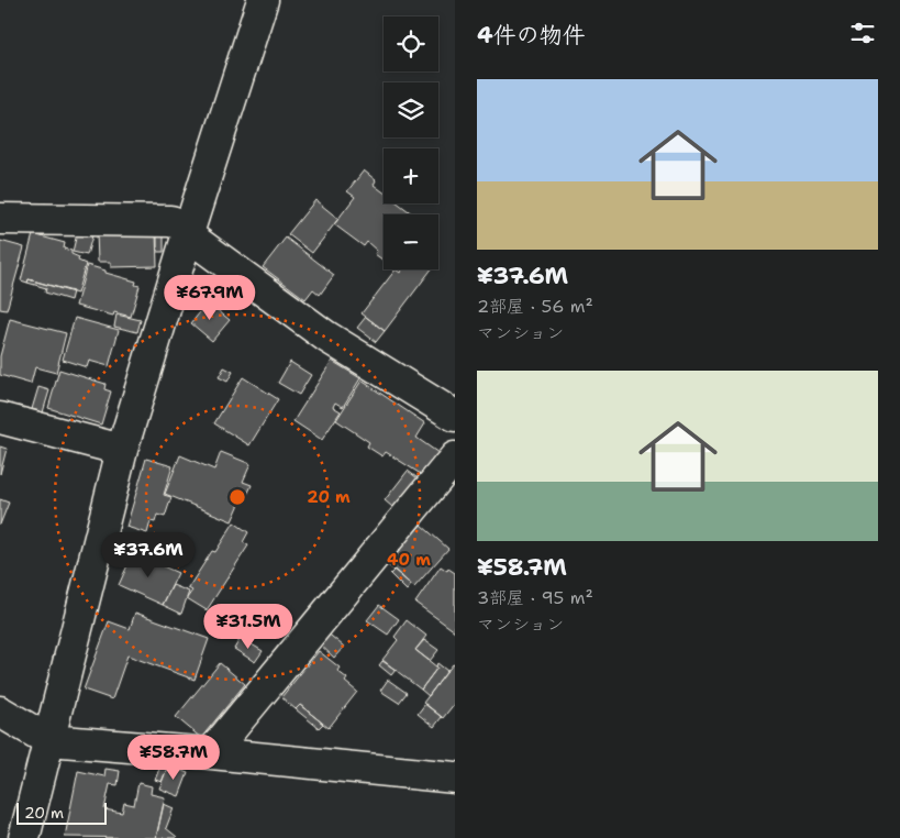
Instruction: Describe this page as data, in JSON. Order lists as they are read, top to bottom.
{
  "scale_bar": "20 m",
  "page": {
    "heading": "4件の物件",
    "map_buttons": ["+", "−"],
    "list": [
      {
        "name": "¥37.6M",
        "note": "2部屋 · 56 m² · マンション"
      },
      {
        "name": "¥58.7M",
        "note": "3部屋 · 95 m² · マンション"
      }
    ],
    "price": [
      "¥67.9M",
      "¥37.6M",
      "¥31.5M",
      "¥58.7M"
    ],
    "scale": "20 m"
  },
  "rings": ["20 m", "40 m"]
}
